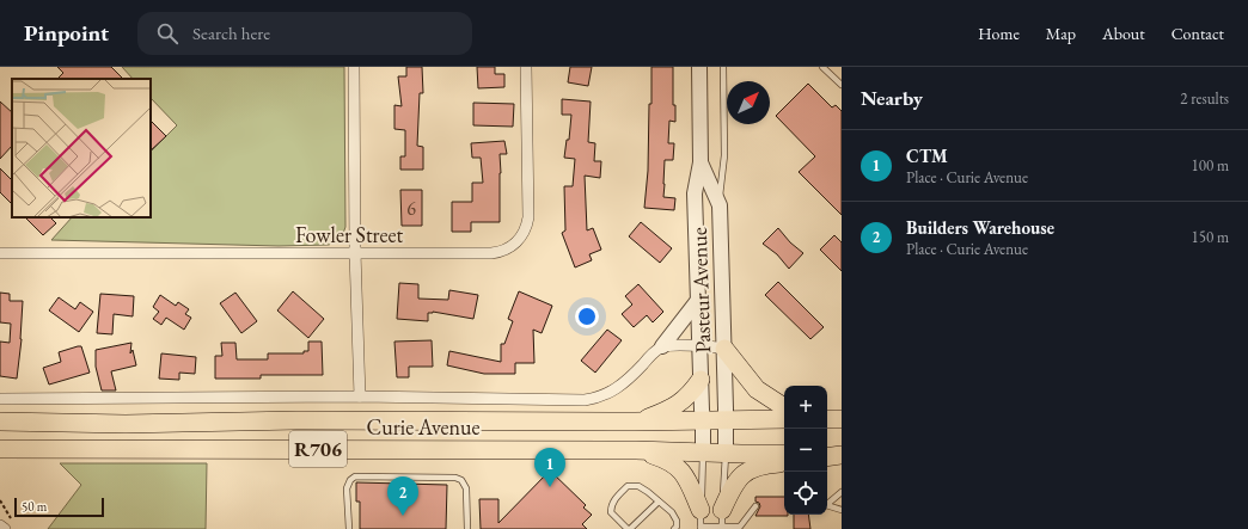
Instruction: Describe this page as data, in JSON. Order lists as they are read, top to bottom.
{
  "streets": {
    "main road": ["Curie Avenue", "R706"],
    "street": ["Fowler Street", "Pasteur Avenue"]
  },
  "crossings": [
    ["Pasteur Avenue", "Curie Avenue"]
  ],
  "house_numbers": ["6"],
  "scale_bar": "50 m",
  "north": "top right",
  "page": {
    "header": "Pinpoint",
    "search": "Search here",
    "nav": [
      "Home",
      "Map",
      "About",
      "Contact"
    ],
    "heading": ["Nearby", "2 results"],
    "list": [
      {
        "mark": "1",
        "name": "CTM",
        "note": "Place · Curie Avenue",
        "value": "100 m"
      },
      {
        "mark": "2",
        "name": "Builders Warehouse",
        "note": "Place · Curie Avenue",
        "value": "150 m"
      }
    ],
    "map_buttons": ["+", "−"],
    "pins": ["1", "2"],
    "scale": "50 m"
  }
}
